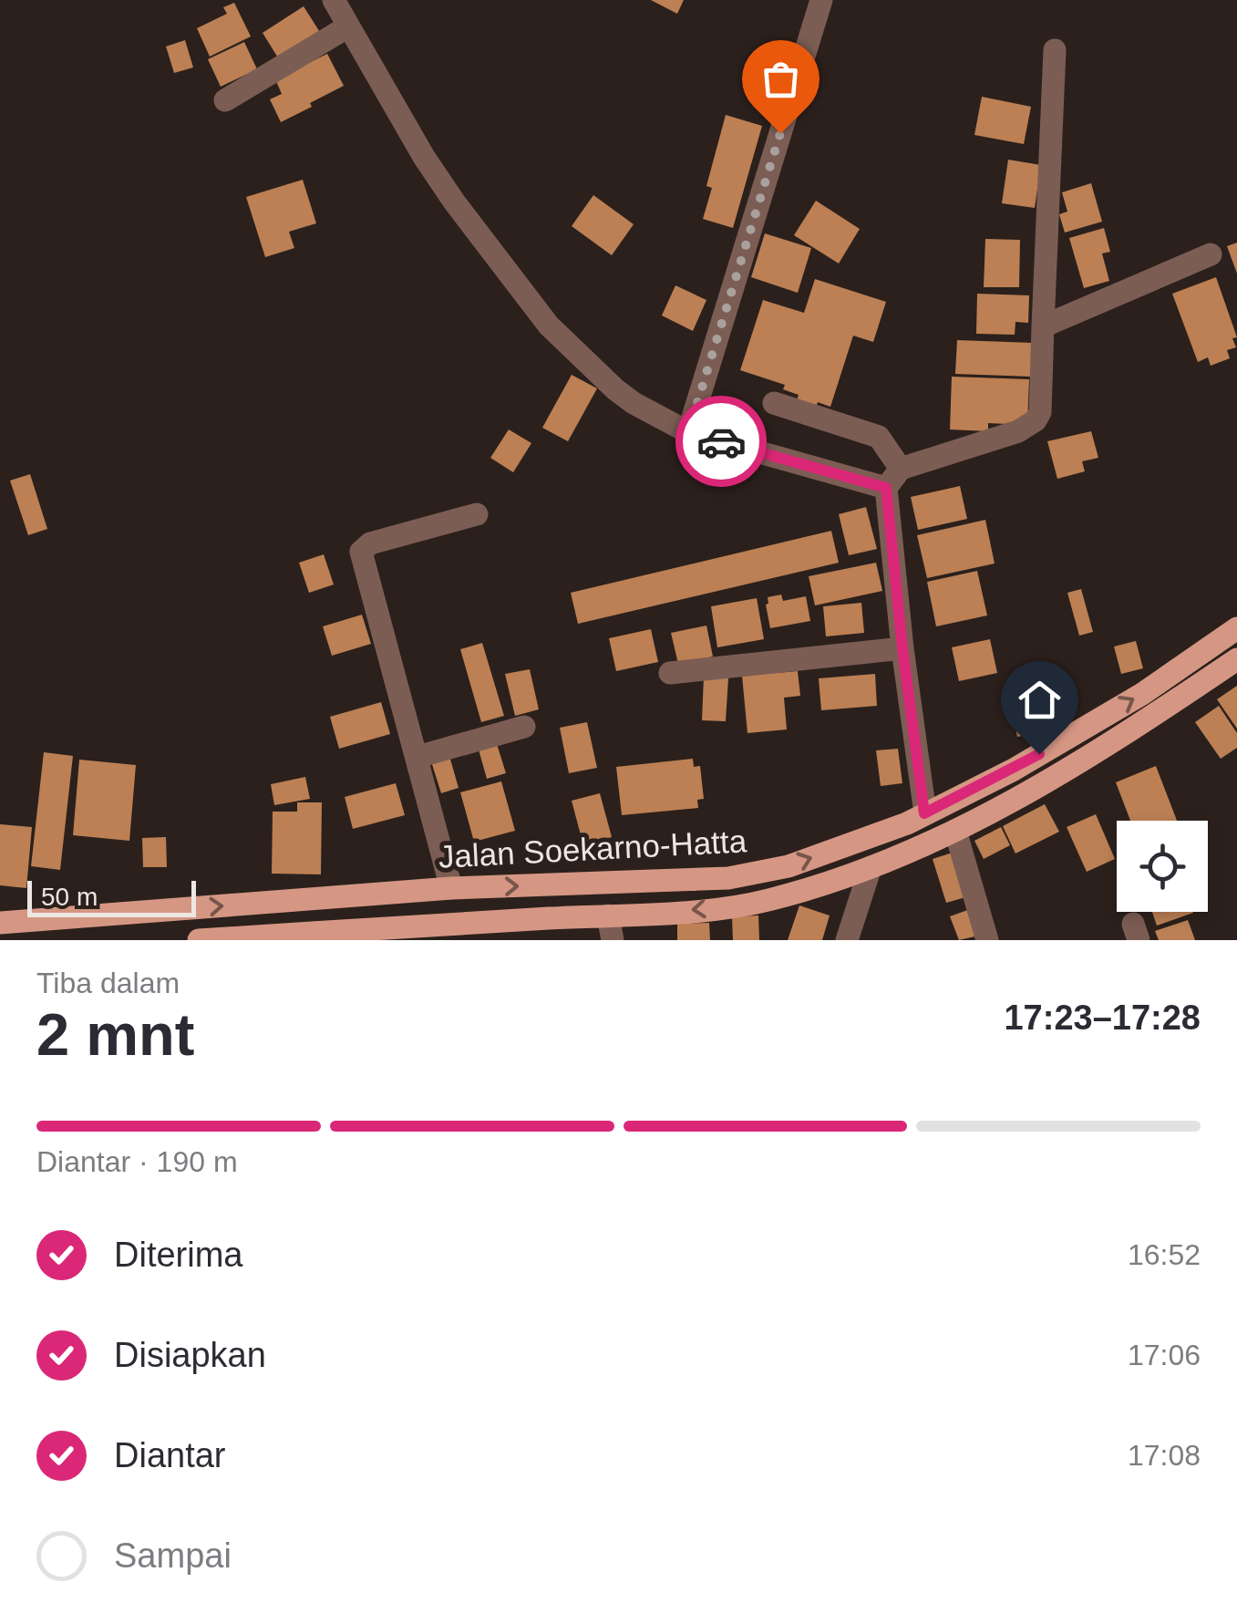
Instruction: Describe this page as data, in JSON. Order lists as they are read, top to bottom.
{
  "streets": {
    "main road": ["Jalan Soekarno-Hatta"]
  },
  "scale_bar": "50 m",
  "page": {
    "scale": "50 m",
    "heading": ["2 mnt", "Tiba dalam", "17:23–17:28"],
    "bar": "Diantar · 190 m",
    "list": [
      ["Diterima", "16:52"],
      ["Disiapkan", "17:06"],
      ["Diantar", "17:08"],
      "Sampai"
    ]
  }
}
